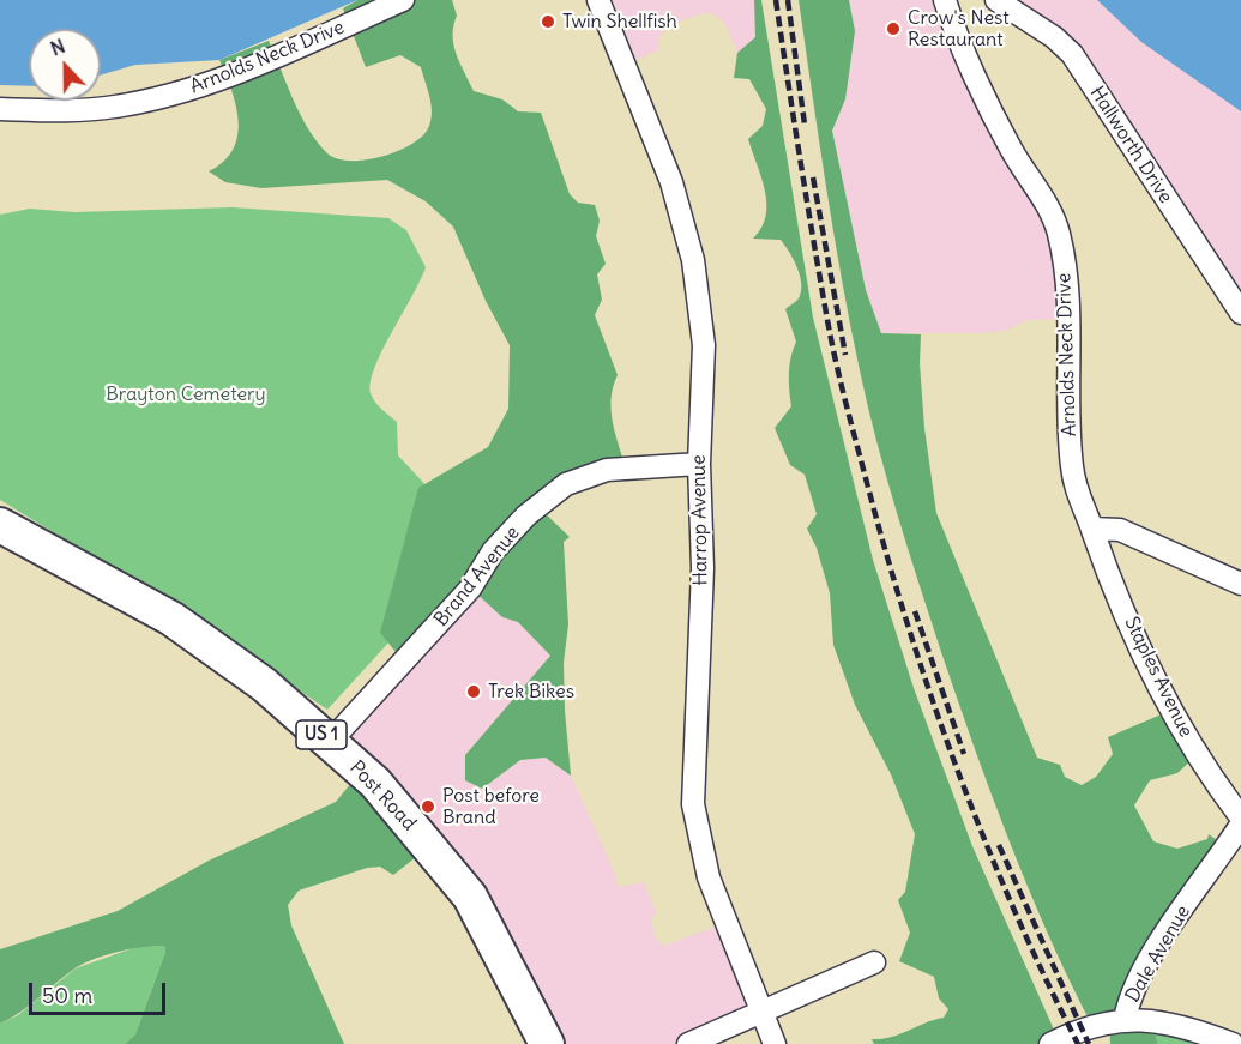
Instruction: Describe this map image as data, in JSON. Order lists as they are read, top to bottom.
{
  "streets": {
    "main road": ["US 1", "Post Road"],
    "street": [
      "Arnolds Neck Drive",
      "Hallworth Drive",
      "Harrop Avenue",
      "Brand Avenue",
      "Staples Avenue",
      "Dale Avenue"
    ]
  },
  "crossings": [
    ["Arnolds Neck Drive", "Staples Avenue"],
    ["Harrop Avenue", "Brand Avenue"],
    ["Brand Avenue", "Post Road"]
  ],
  "parks": ["Brayton Cemetery"],
  "places": [
    "Twin Shellfish",
    "Crow's Nest Restaurant",
    "Trek Bikes",
    "Post before Brand"
  ],
  "scale_bar": "50 m",
  "north": "top"
}
